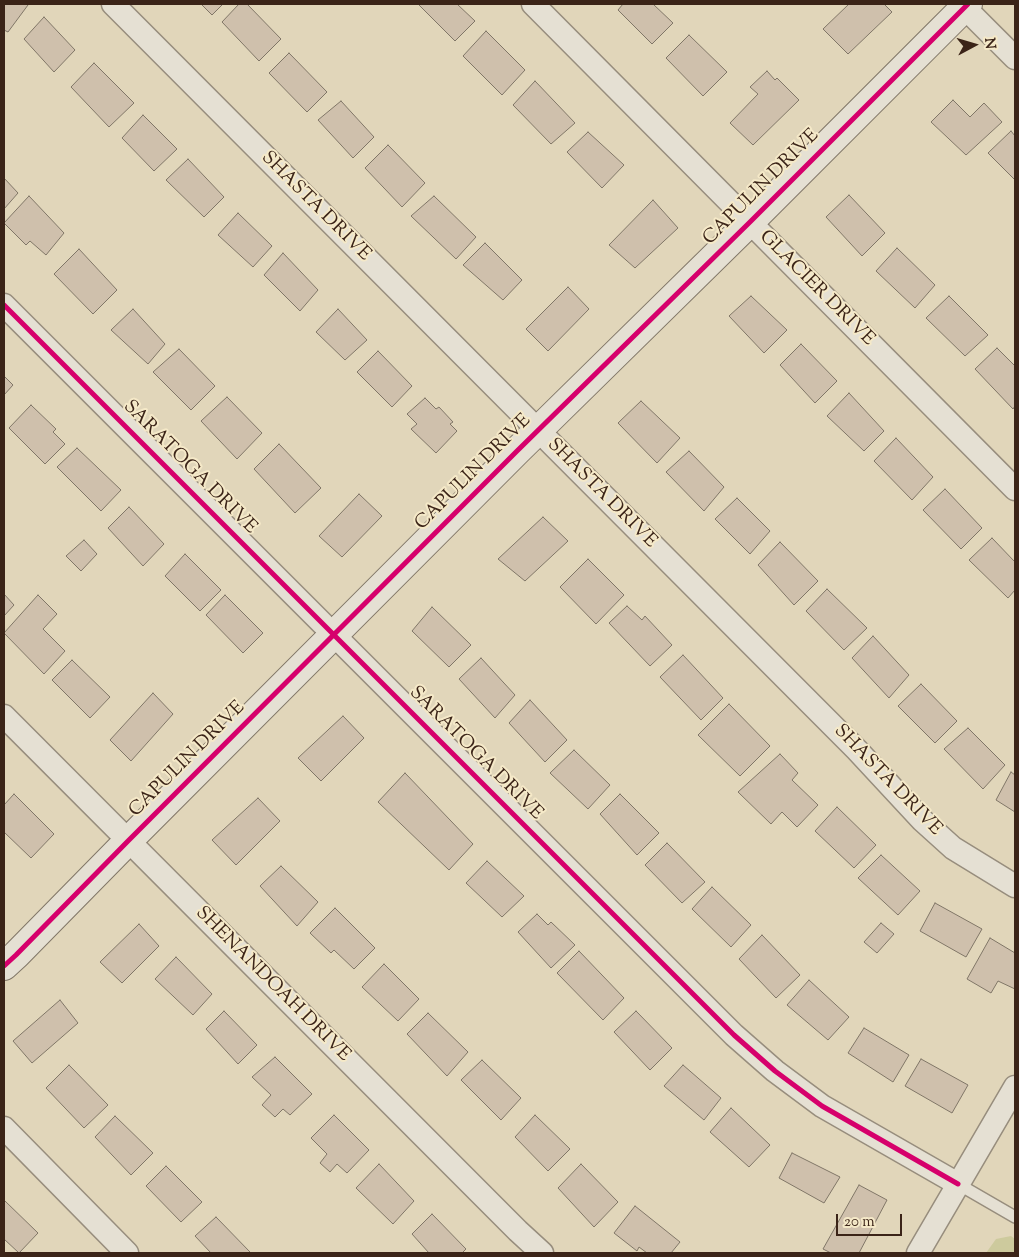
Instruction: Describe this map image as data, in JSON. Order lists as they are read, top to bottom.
{
  "streets": {
    "street": [
      "CAPULIN DRIVE",
      "SHASTA DRIVE",
      "GLACIER DRIVE",
      "SARATOGA DRIVE",
      "SHENANDOAH DRIVE"
    ]
  },
  "crossings": [
    ["CAPULIN DRIVE", "SHASTA DRIVE"],
    ["CAPULIN DRIVE", "GLACIER DRIVE"],
    ["CAPULIN DRIVE", "SARATOGA DRIVE"],
    ["CAPULIN DRIVE", "SHENANDOAH DRIVE"]
  ],
  "scale_bar": "20 m",
  "north": "right"
}
